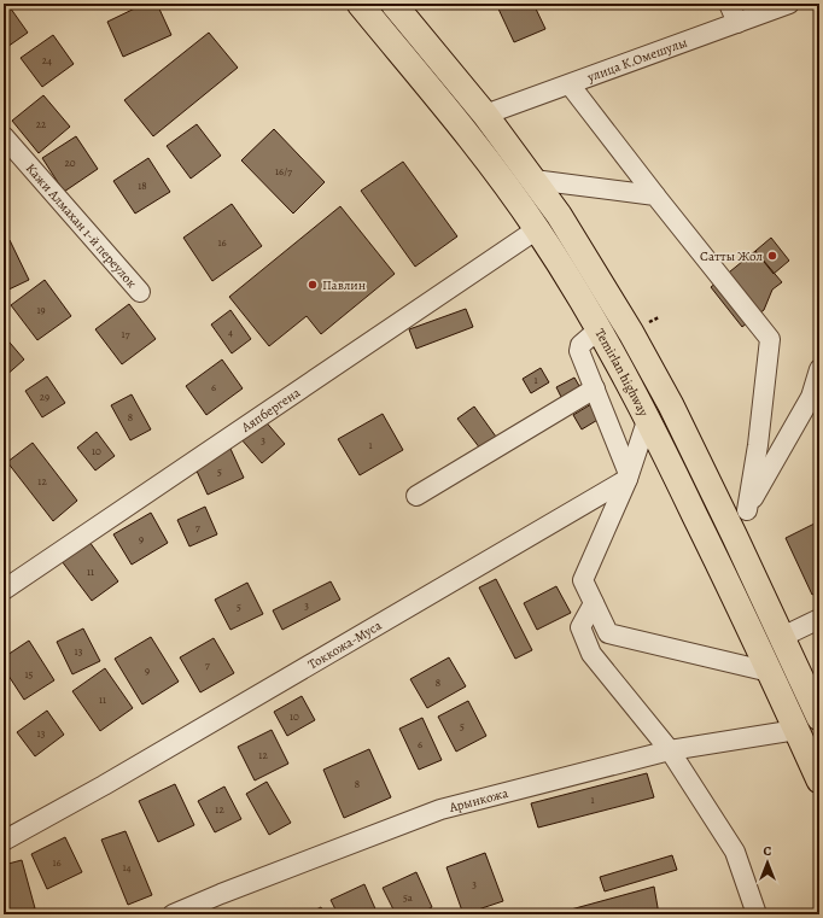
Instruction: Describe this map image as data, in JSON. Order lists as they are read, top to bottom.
{
  "streets": {
    "main road": ["Temirlan highway"],
    "street": [
      "улица К.Омешулы",
      "Кажи Алмахан 1-й переулок",
      "Аяпбергена",
      "Токкожа-Муса",
      "Арынкожа"
    ]
  },
  "crossings": [
    ["улица К.Омешулы", "Temirlan highway"],
    ["Temirlan highway", "Аяпбергена"],
    ["Temirlan highway", "Арынкожа"]
  ],
  "places": ["Сатты Жол", "Павлин"],
  "house_numbers": [
    "24",
    "22",
    "20",
    "16/7",
    "18",
    "16",
    "19",
    "4",
    "17",
    "1",
    "6",
    "29",
    "8",
    "3",
    "1",
    "10",
    "5",
    "12",
    "7",
    "9",
    "11",
    "3",
    "5",
    "13",
    "7",
    "9",
    "15",
    "8",
    "11",
    "10",
    "5",
    "13",
    "6",
    "12",
    "8",
    "1",
    "12",
    "16",
    "14",
    "3",
    "5а"
  ],
  "north": "top"
}
